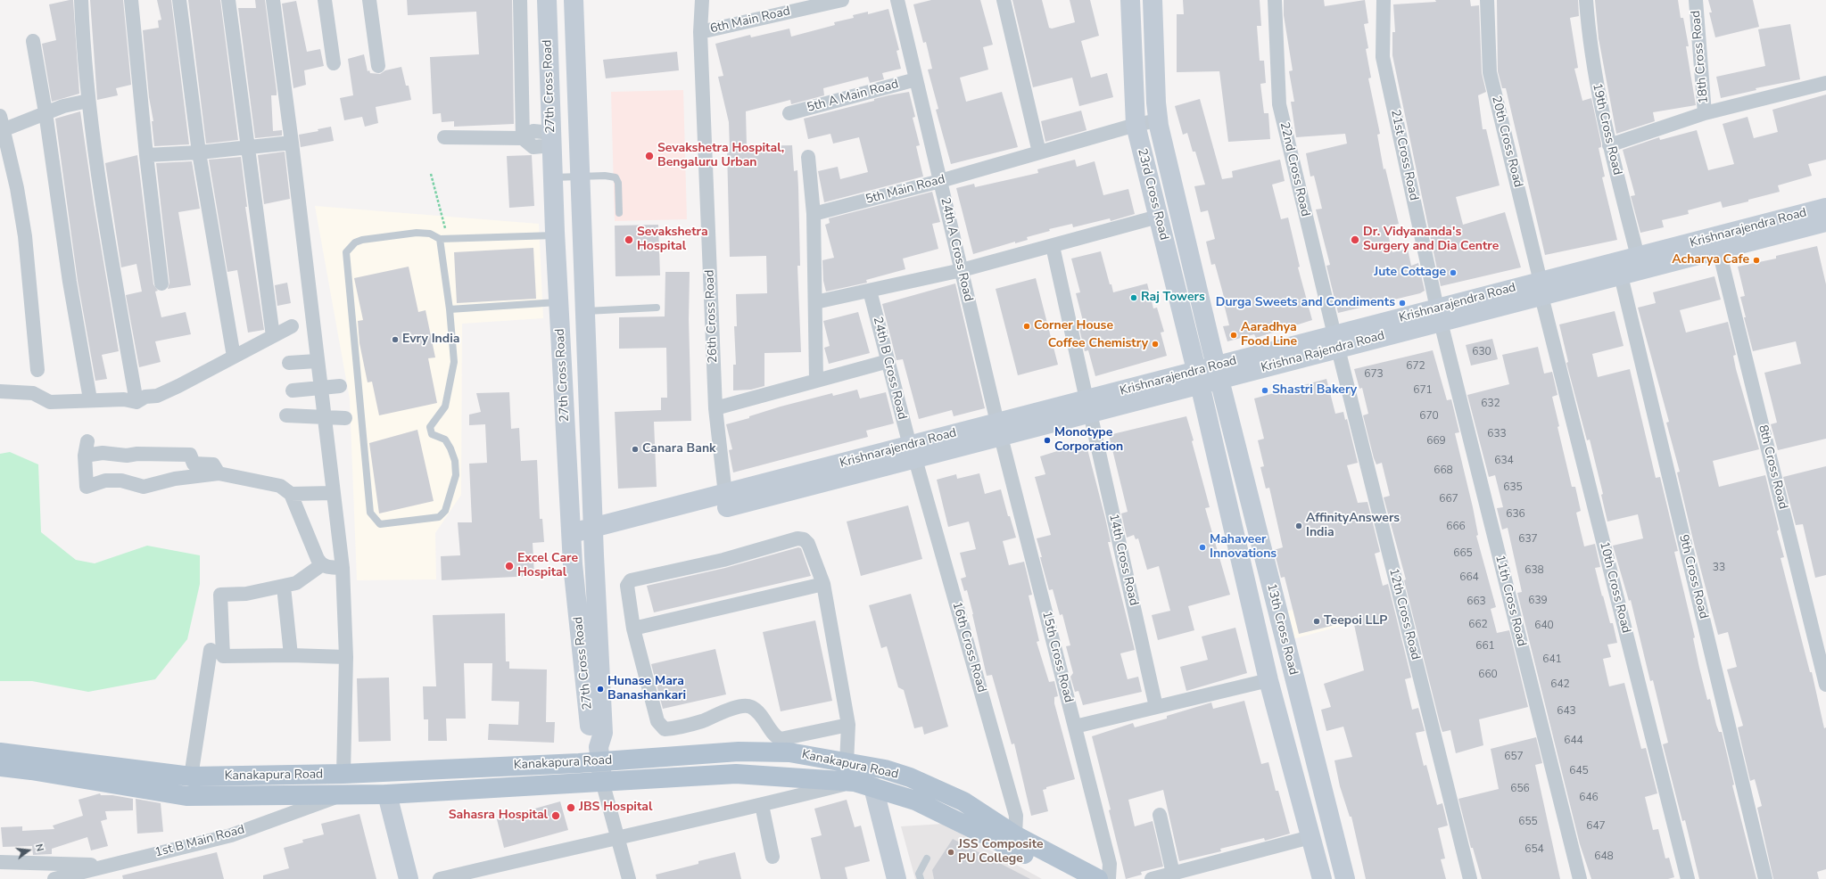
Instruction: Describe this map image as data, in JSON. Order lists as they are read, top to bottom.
{
  "streets": {
    "main road": [
      "27th Cross Road",
      "23rd Cross Road",
      "Krishnarajendra Road",
      "Krishna Rajendra Road",
      "13th Cross Road",
      "Kanakapura Road"
    ],
    "street": [
      "6th Main Road",
      "18th Cross Road",
      "5th A Main Road",
      "19th Cross Road",
      "20th Cross Road",
      "21st Cross Road",
      "22nd Cross Road",
      "5th Main Road",
      "24th A Cross Road",
      "26th Cross Road",
      "24th B Cross Road",
      "8th Cross Road",
      "14th Cross Road",
      "9th Cross Road",
      "10th Cross Road",
      "11th Cross Road",
      "12th Cross Road",
      "16th Cross Road",
      "15th Cross Road",
      "1st B Main Road"
    ]
  },
  "crossings": [
    ["6th Main Road", "26th Cross Road"],
    ["27th Cross Road", "Krishnarajendra Road"],
    ["27th Cross Road", "Kanakapura Road"],
    ["5th A Main Road", "24th A Cross Road"],
    ["19th Cross Road", "Krishnarajendra Road"],
    ["20th Cross Road", "Krishnarajendra Road"],
    ["20th Cross Road", "Krishna Rajendra Road"],
    ["20th Cross Road", "10th Cross Road"],
    ["21st Cross Road", "Krishna Rajendra Road"],
    ["21st Cross Road", "11th Cross Road"],
    ["22nd Cross Road", "Krishna Rajendra Road"],
    ["22nd Cross Road", "12th Cross Road"],
    ["5th Main Road", "23rd Cross Road"],
    ["5th Main Road", "24th A Cross Road"],
    ["23rd Cross Road", "Krishnarajendra Road"],
    ["23rd Cross Road", "Krishna Rajendra Road"],
    ["23rd Cross Road", "13th Cross Road"],
    ["Krishnarajendra Road", "24th A Cross Road"],
    ["Krishnarajendra Road", "26th Cross Road"],
    ["Krishnarajendra Road", "Krishna Rajendra Road"],
    ["Krishnarajendra Road", "24th B Cross Road"],
    ["Krishnarajendra Road", "14th Cross Road"],
    ["Krishnarajendra Road", "10th Cross Road"],
    ["Krishnarajendra Road", "13th Cross Road"],
    ["Krishnarajendra Road", "16th Cross Road"],
    ["Krishnarajendra Road", "15th Cross Road"],
    ["24th A Cross Road", "15th Cross Road"],
    ["Krishna Rajendra Road", "8th Cross Road"],
    ["Krishna Rajendra Road", "9th Cross Road"],
    ["Krishna Rajendra Road", "10th Cross Road"],
    ["Krishna Rajendra Road", "11th Cross Road"],
    ["Krishna Rajendra Road", "12th Cross Road"],
    ["Krishna Rajendra Road", "13th Cross Road"],
    ["24th B Cross Road", "16th Cross Road"],
    ["16th Cross Road", "Kanakapura Road"],
    ["Kanakapura Road", "1st B Main Road"]
  ],
  "places": [
    "Sevakshetra Hospital, Bengaluru Urban",
    "Sevakshetra Hospital",
    "Dr. Vidyananda's Surgery and Dia Centre",
    "Acharya Cafe",
    "Jute Cottage",
    "Raj Towers",
    "Durga Sweets and Condiments",
    "Corner House",
    "Aaradhya Food Line",
    "Evry India",
    "Coffee Chemistry",
    "Shastri Bakery",
    "Monotype Corporation",
    "Canara Bank",
    "AffinityAnswers India",
    "Mahaveer Innovations",
    "Excel Care Hospital",
    "Teepoi LLP",
    "Hunase Mara Banashankari",
    "JBS Hospital",
    "Sahasra Hospital",
    "JSS Composite PU College"
  ],
  "house_numbers": [
    "630",
    "672",
    "673",
    "671",
    "632",
    "670",
    "633",
    "669",
    "634",
    "668",
    "635",
    "667",
    "636",
    "666",
    "637",
    "665",
    "33",
    "638",
    "664",
    "639",
    "663",
    "662",
    "640",
    "661",
    "641",
    "660",
    "642",
    "643",
    "644",
    "657",
    "645",
    "656",
    "646",
    "655",
    "647",
    "654",
    "648"
  ],
  "north": "right"
}
